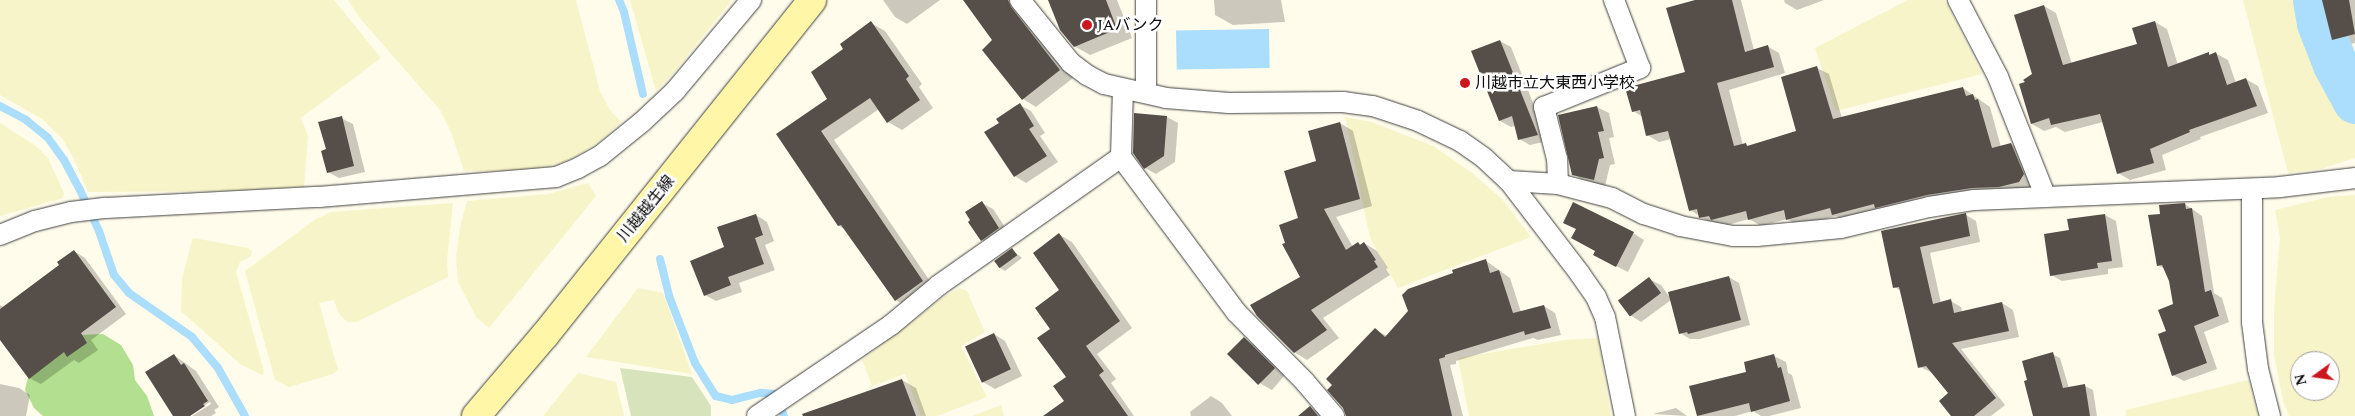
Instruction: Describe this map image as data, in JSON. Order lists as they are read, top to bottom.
{
  "streets": {
    "main road": ["川越越生線"]
  },
  "places": ["JAバンク", "川越市立大東西小学校"],
  "north": "left"
}
